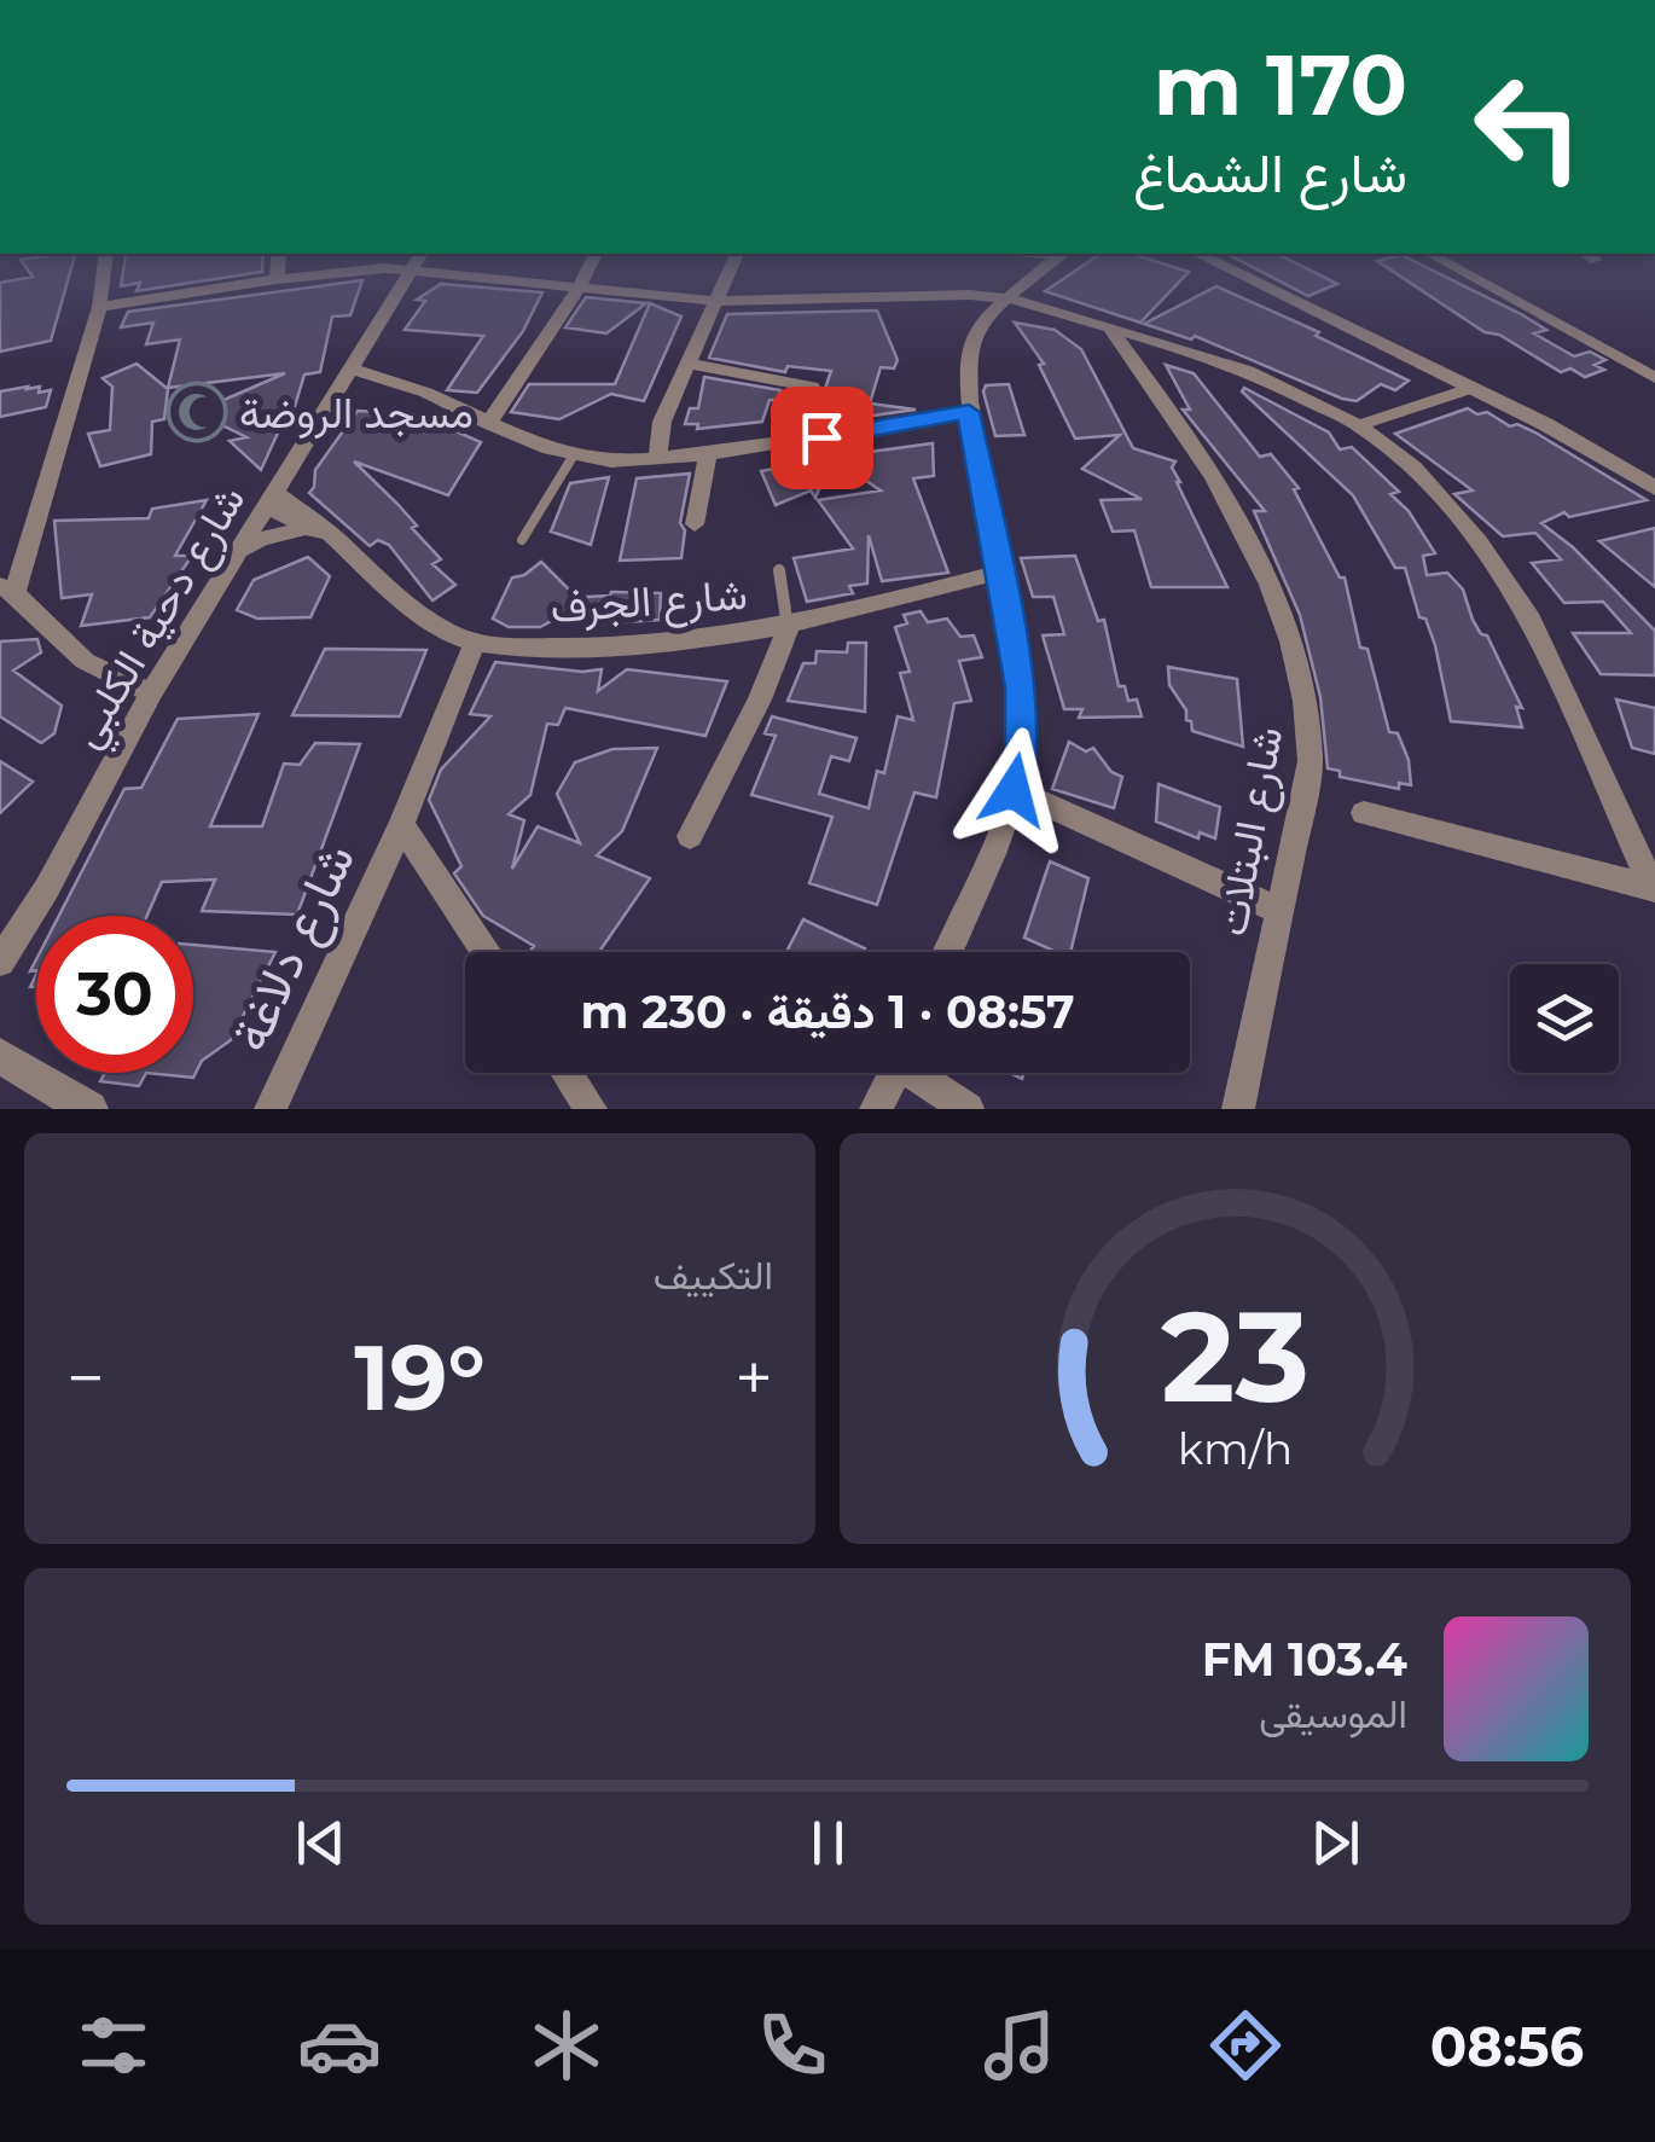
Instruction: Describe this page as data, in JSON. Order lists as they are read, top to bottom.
{
  "streets": {
    "street": [
      "شارع الجرف",
      "شارع دحية الكلبي",
      "شارع البتلات",
      "شارع دلاغة"
    ]
  },
  "crossings": [
    ["شارع الجرف", "شارع دحية الكلبي"],
    ["شارع الجرف", "شارع دلاغة"]
  ],
  "places": {
    "mosque": ["مسجد الروضة"]
  },
  "page": {
    "turn": ["170 m", "شارع الشماغ"],
    "limit": "30",
    "trip": "08:57 · 1 دقيقة · 230 m",
    "tile": "التكييف",
    "heat": ["−", "19°", "+"],
    "song": ["103.4 FM", "الموسيقى"],
    "tabs": "08:56",
    "gauge": ["23", "km/h"]
  }
}
